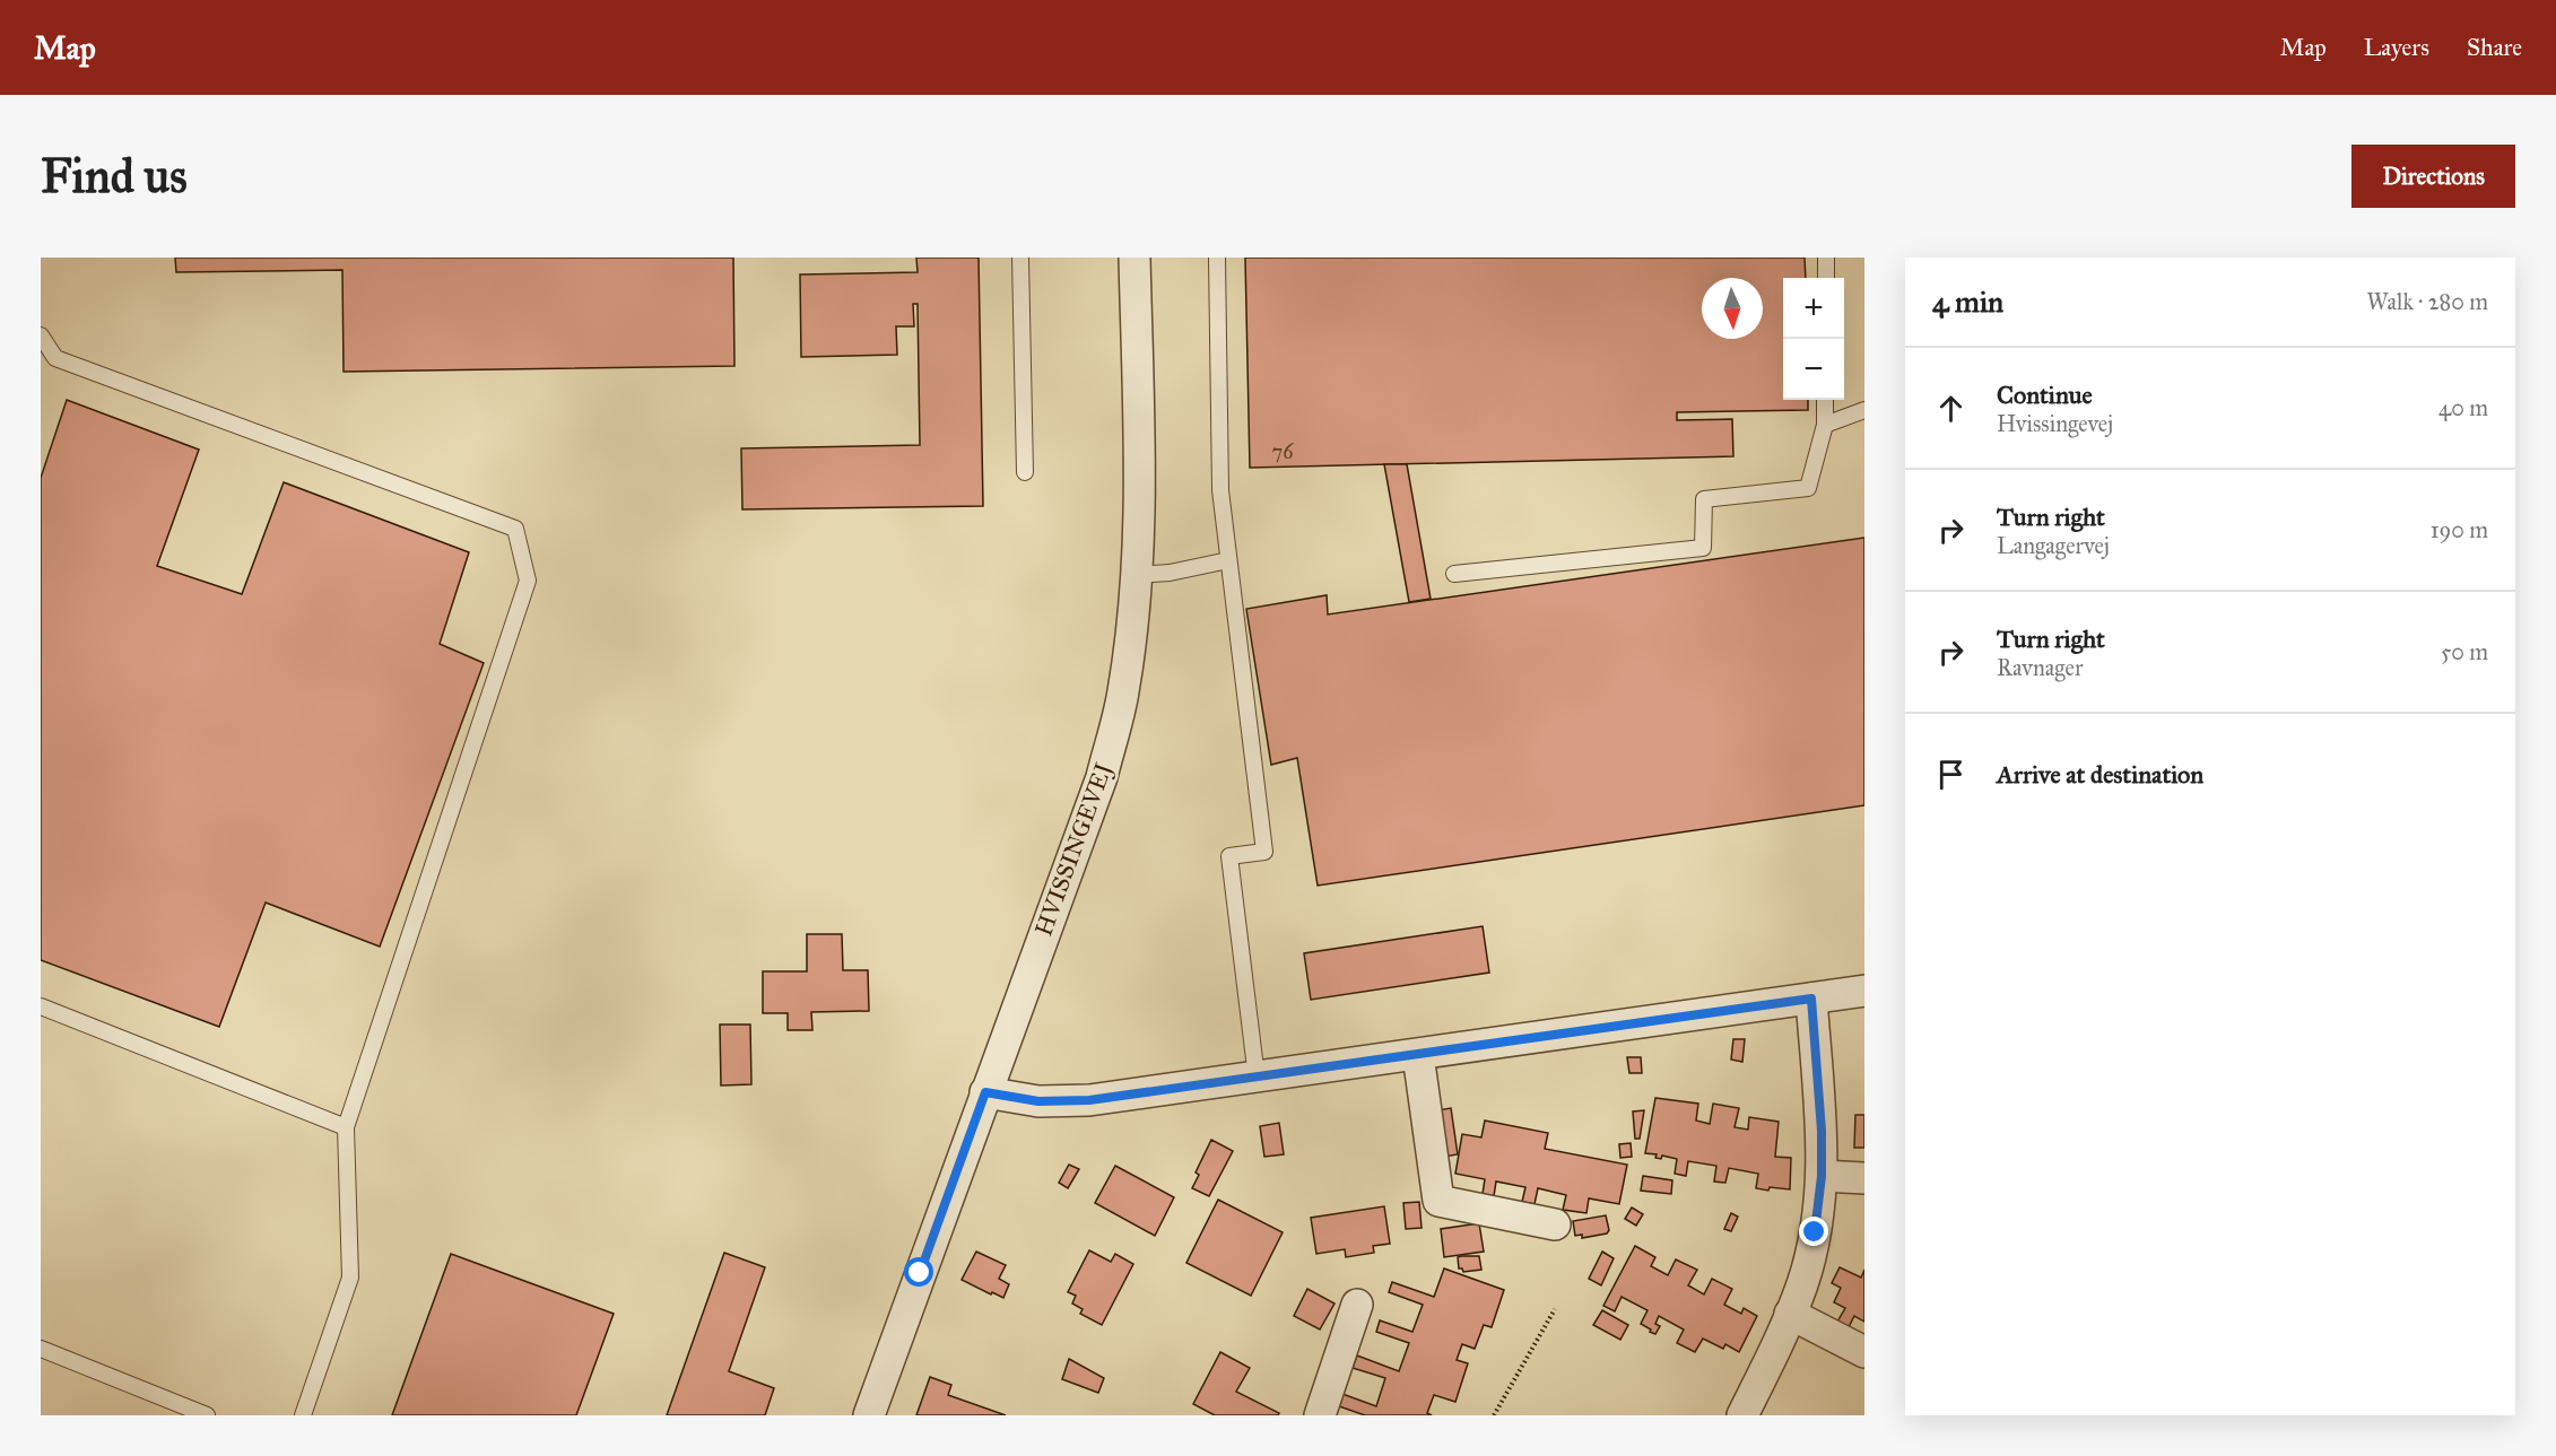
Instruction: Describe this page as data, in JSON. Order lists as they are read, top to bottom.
{
  "streets": {
    "street": ["HVISSINGEVEJ"]
  },
  "house_numbers": ["76"],
  "north": "bottom",
  "page": {
    "header": "Map",
    "nav": ["Map", "Layers", "Share"],
    "buttons": "Directions",
    "title": "Find us",
    "heading": ["4 min", "Walk · 280 m"],
    "map_buttons": ["+", "−"],
    "list": [
      ["Continue", "Hvissingevej", "40 m"],
      ["Turn right", "Langagervej", "190 m"],
      ["Turn right", "Ravnager", "50 m"],
      "Arrive at destination"
    ]
  }
}
